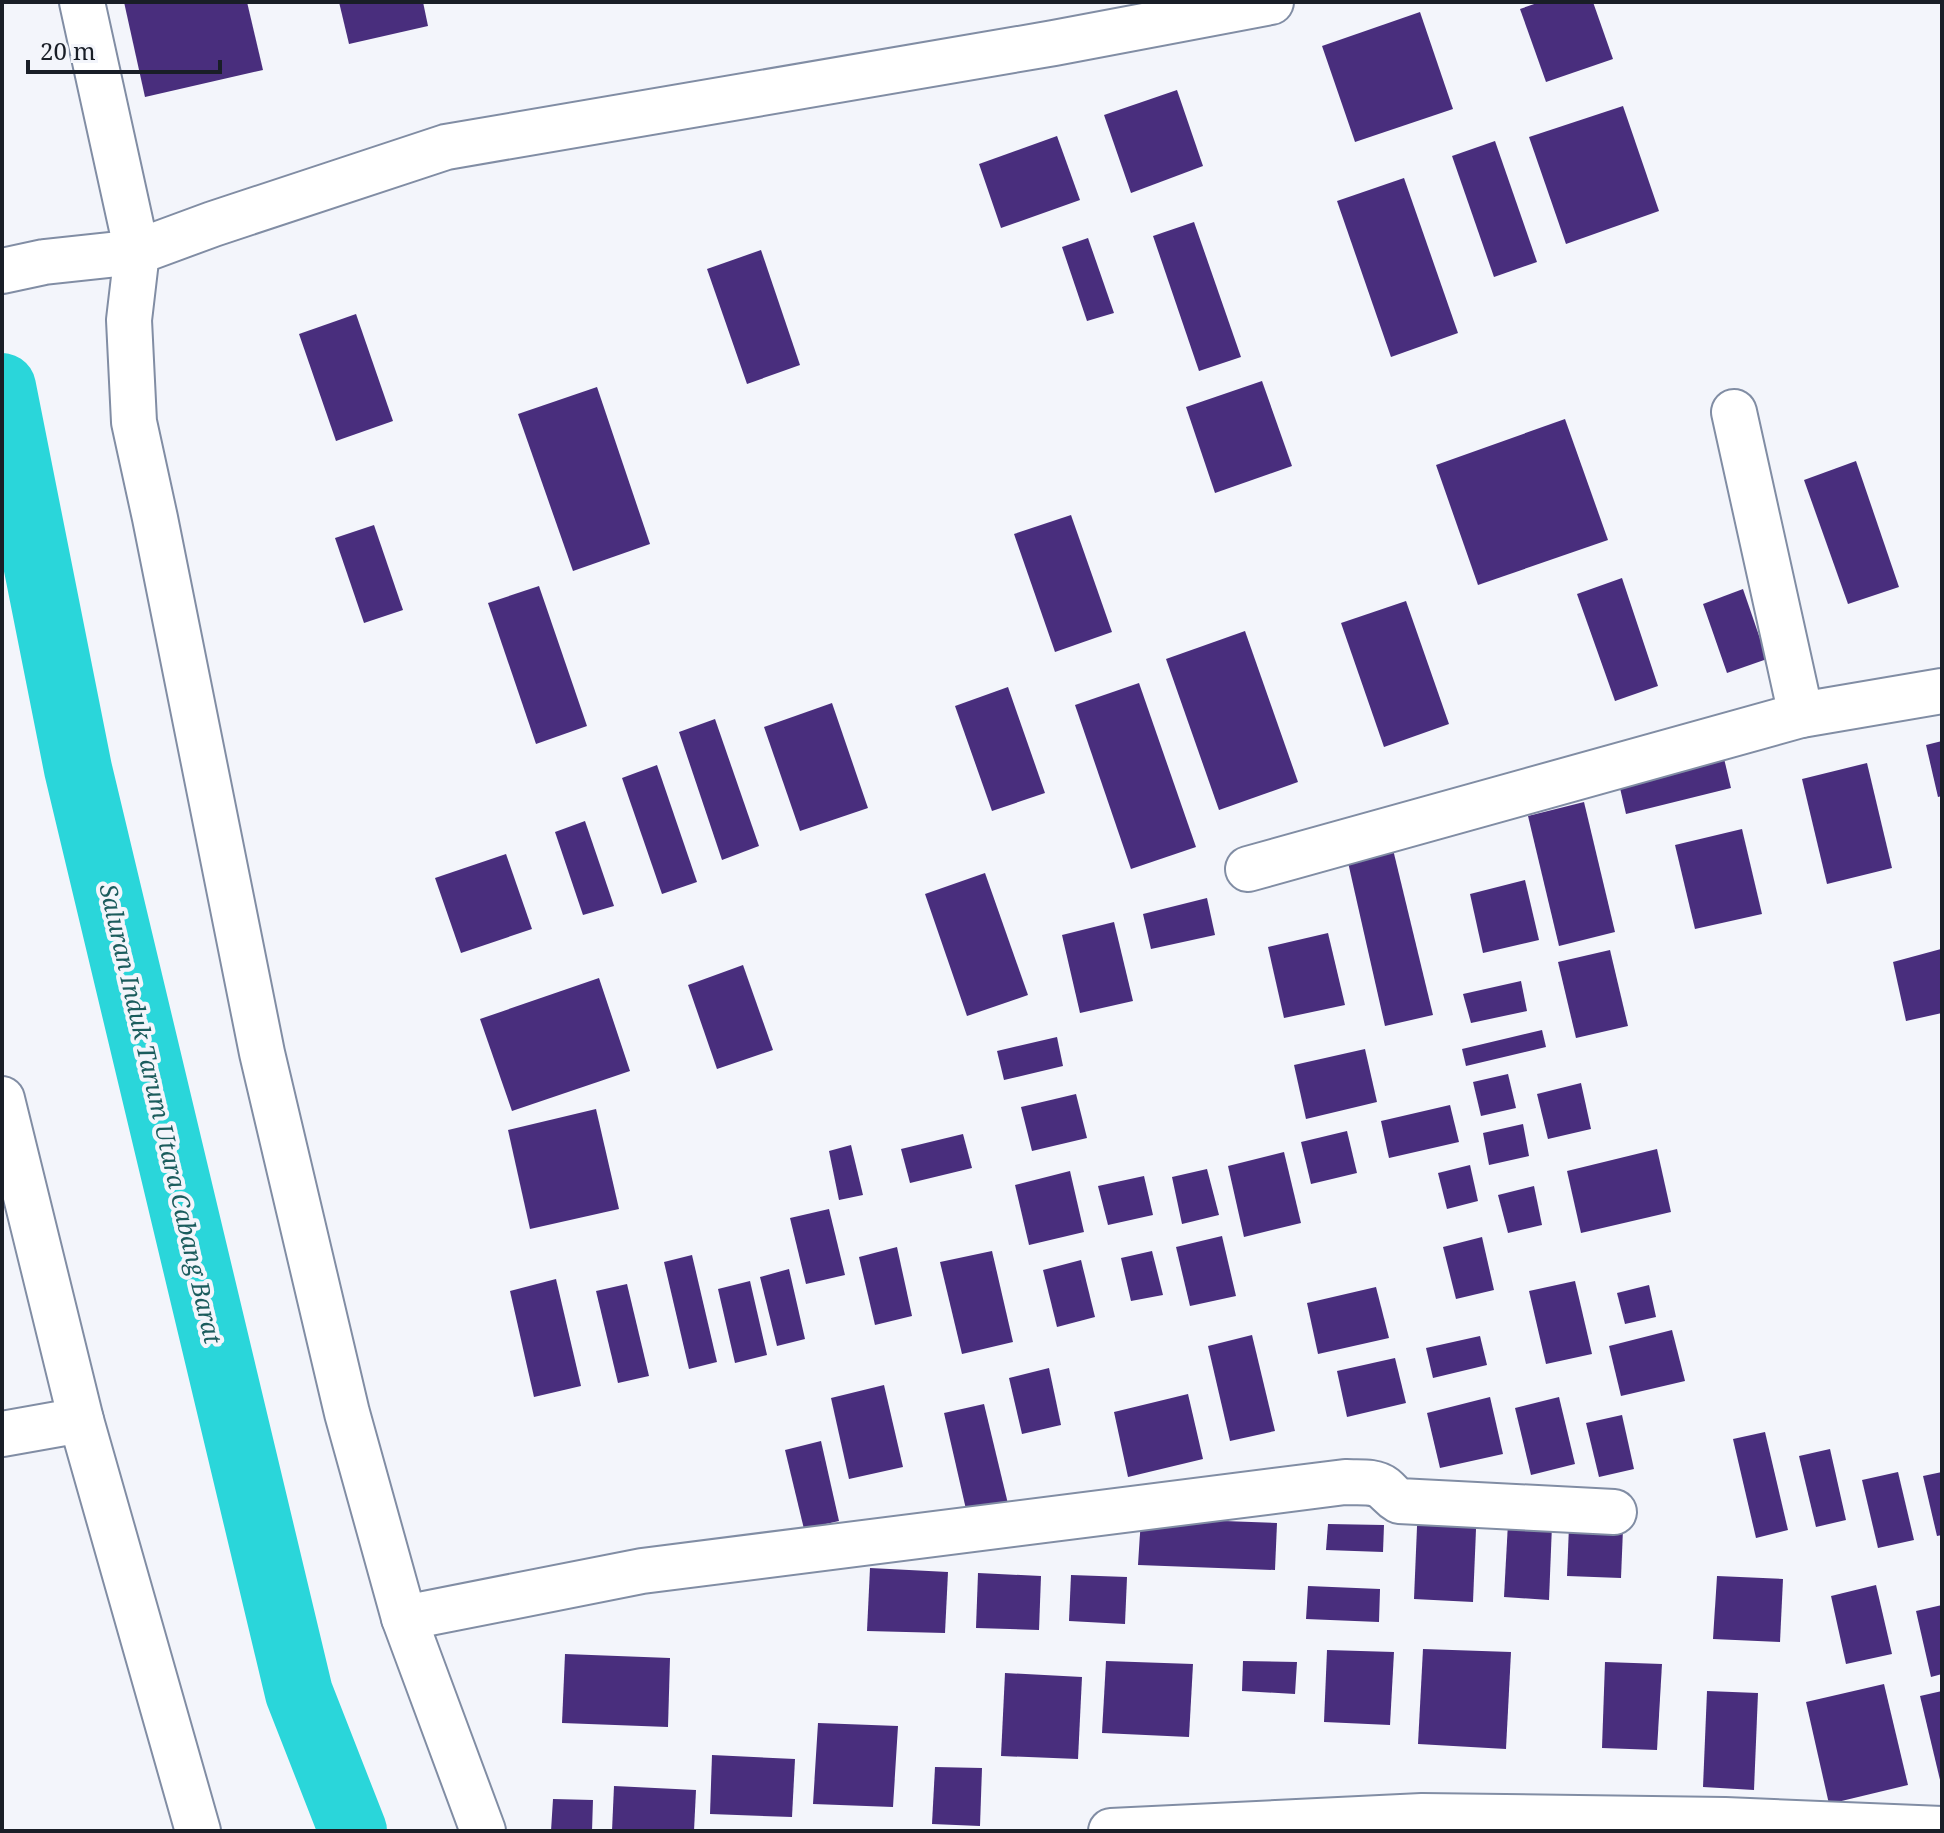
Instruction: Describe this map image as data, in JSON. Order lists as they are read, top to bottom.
{
  "water": ["Saluran Induk Tarum Utara Cabang Barat"],
  "scale_bar": "20 m"
}
